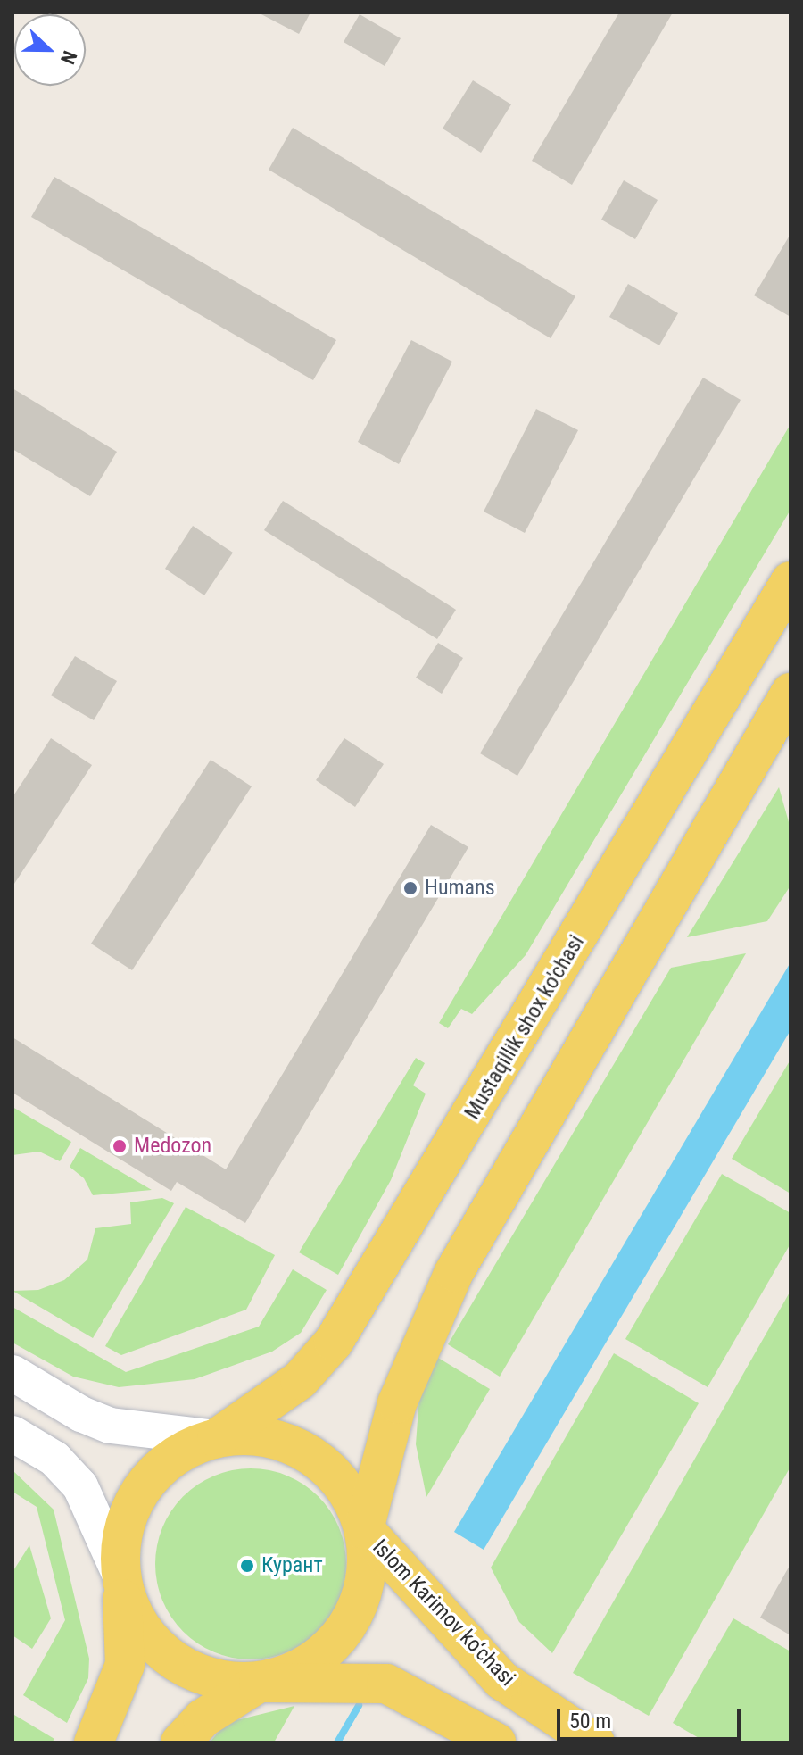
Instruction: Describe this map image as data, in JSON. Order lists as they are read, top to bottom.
{
  "streets": {
    "main road": ["Mustaqillik shox ko'chasi", "Islom Karimov ko‘chasi"]
  },
  "crossings": [
    ["Mustaqillik shox ko'chasi", "Islom Karimov ko‘chasi"]
  ],
  "places": ["Humans", "Medozon", "Курант"],
  "scale_bar": "50 m",
  "north": "right"
}
